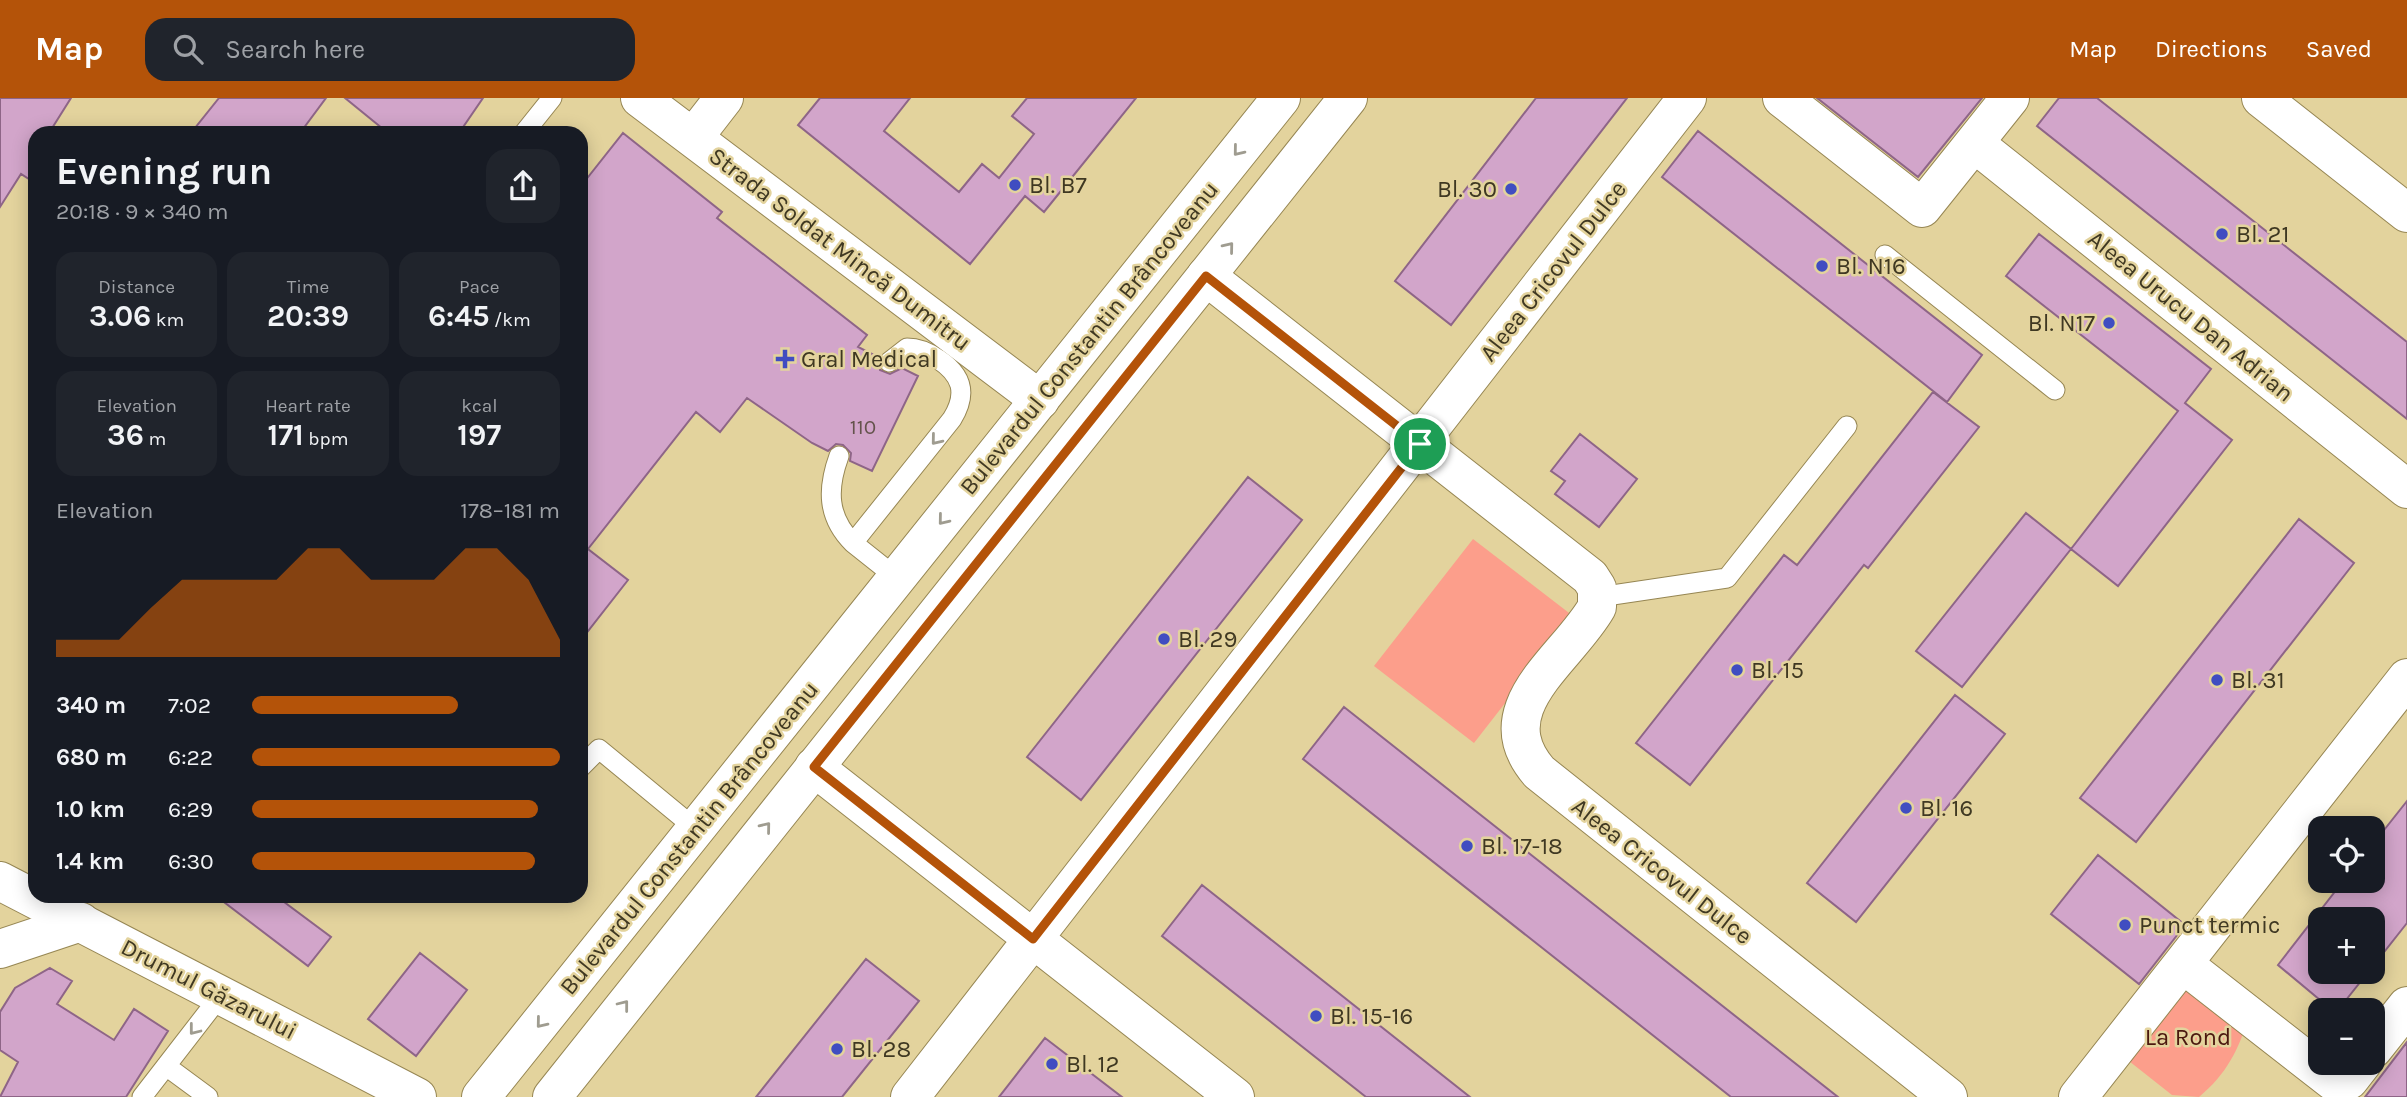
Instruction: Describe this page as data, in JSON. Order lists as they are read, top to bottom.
{
  "streets": {
    "street": [
      "Strada Soldat Mincă Dumitru",
      "Aleea Cricovul Dulce",
      "Aleea Urucu Dan Adrian",
      "Bulevardul Constantin Brâncoveanu",
      "Drumul Găzarului"
    ]
  },
  "crossings": [
    ["Strada Soldat Mincă Dumitru", "Bulevardul Constantin Brâncoveanu"]
  ],
  "parks": ["La Rond"],
  "places": {
    "other": [
      "Bl. B7",
      "Bl. 30",
      "Bl. 21",
      "Bl. N16",
      "Bl. N17",
      "Bl. 29",
      "Bl. 15",
      "Bl. 31",
      "Bl. 16",
      "Bl. 17-18",
      "Punct termic",
      "Bl. 15-16",
      "Bl. 28",
      "Bl. 12"
    ],
    "health": ["Gral Medical"]
  },
  "house_numbers": ["110"],
  "page": {
    "header": "Map",
    "search": "Search here",
    "nav": ["Map", "Directions", "Saved"],
    "heading": ["Evening run", "20:18 · 9 × 340 m"],
    "stats": [
      ["Distance", "3.06 km"],
      ["Time", "20:39"],
      ["Pace", "6:45 /km"],
      ["Elevation", "36 m"],
      ["Heart rate", "171 bpm"],
      ["kcal", "197"]
    ],
    "chart": ["Elevation", "178–181 m"],
    "list": [
      {
        "name": "340 m",
        "note": "7:02"
      },
      {
        "name": "680 m",
        "note": "6:22"
      },
      {
        "name": "1.0 km",
        "note": "6:29"
      },
      {
        "name": "1.4 km",
        "note": "6:30"
      }
    ],
    "map_buttons": ["+", "−"]
  }
}
